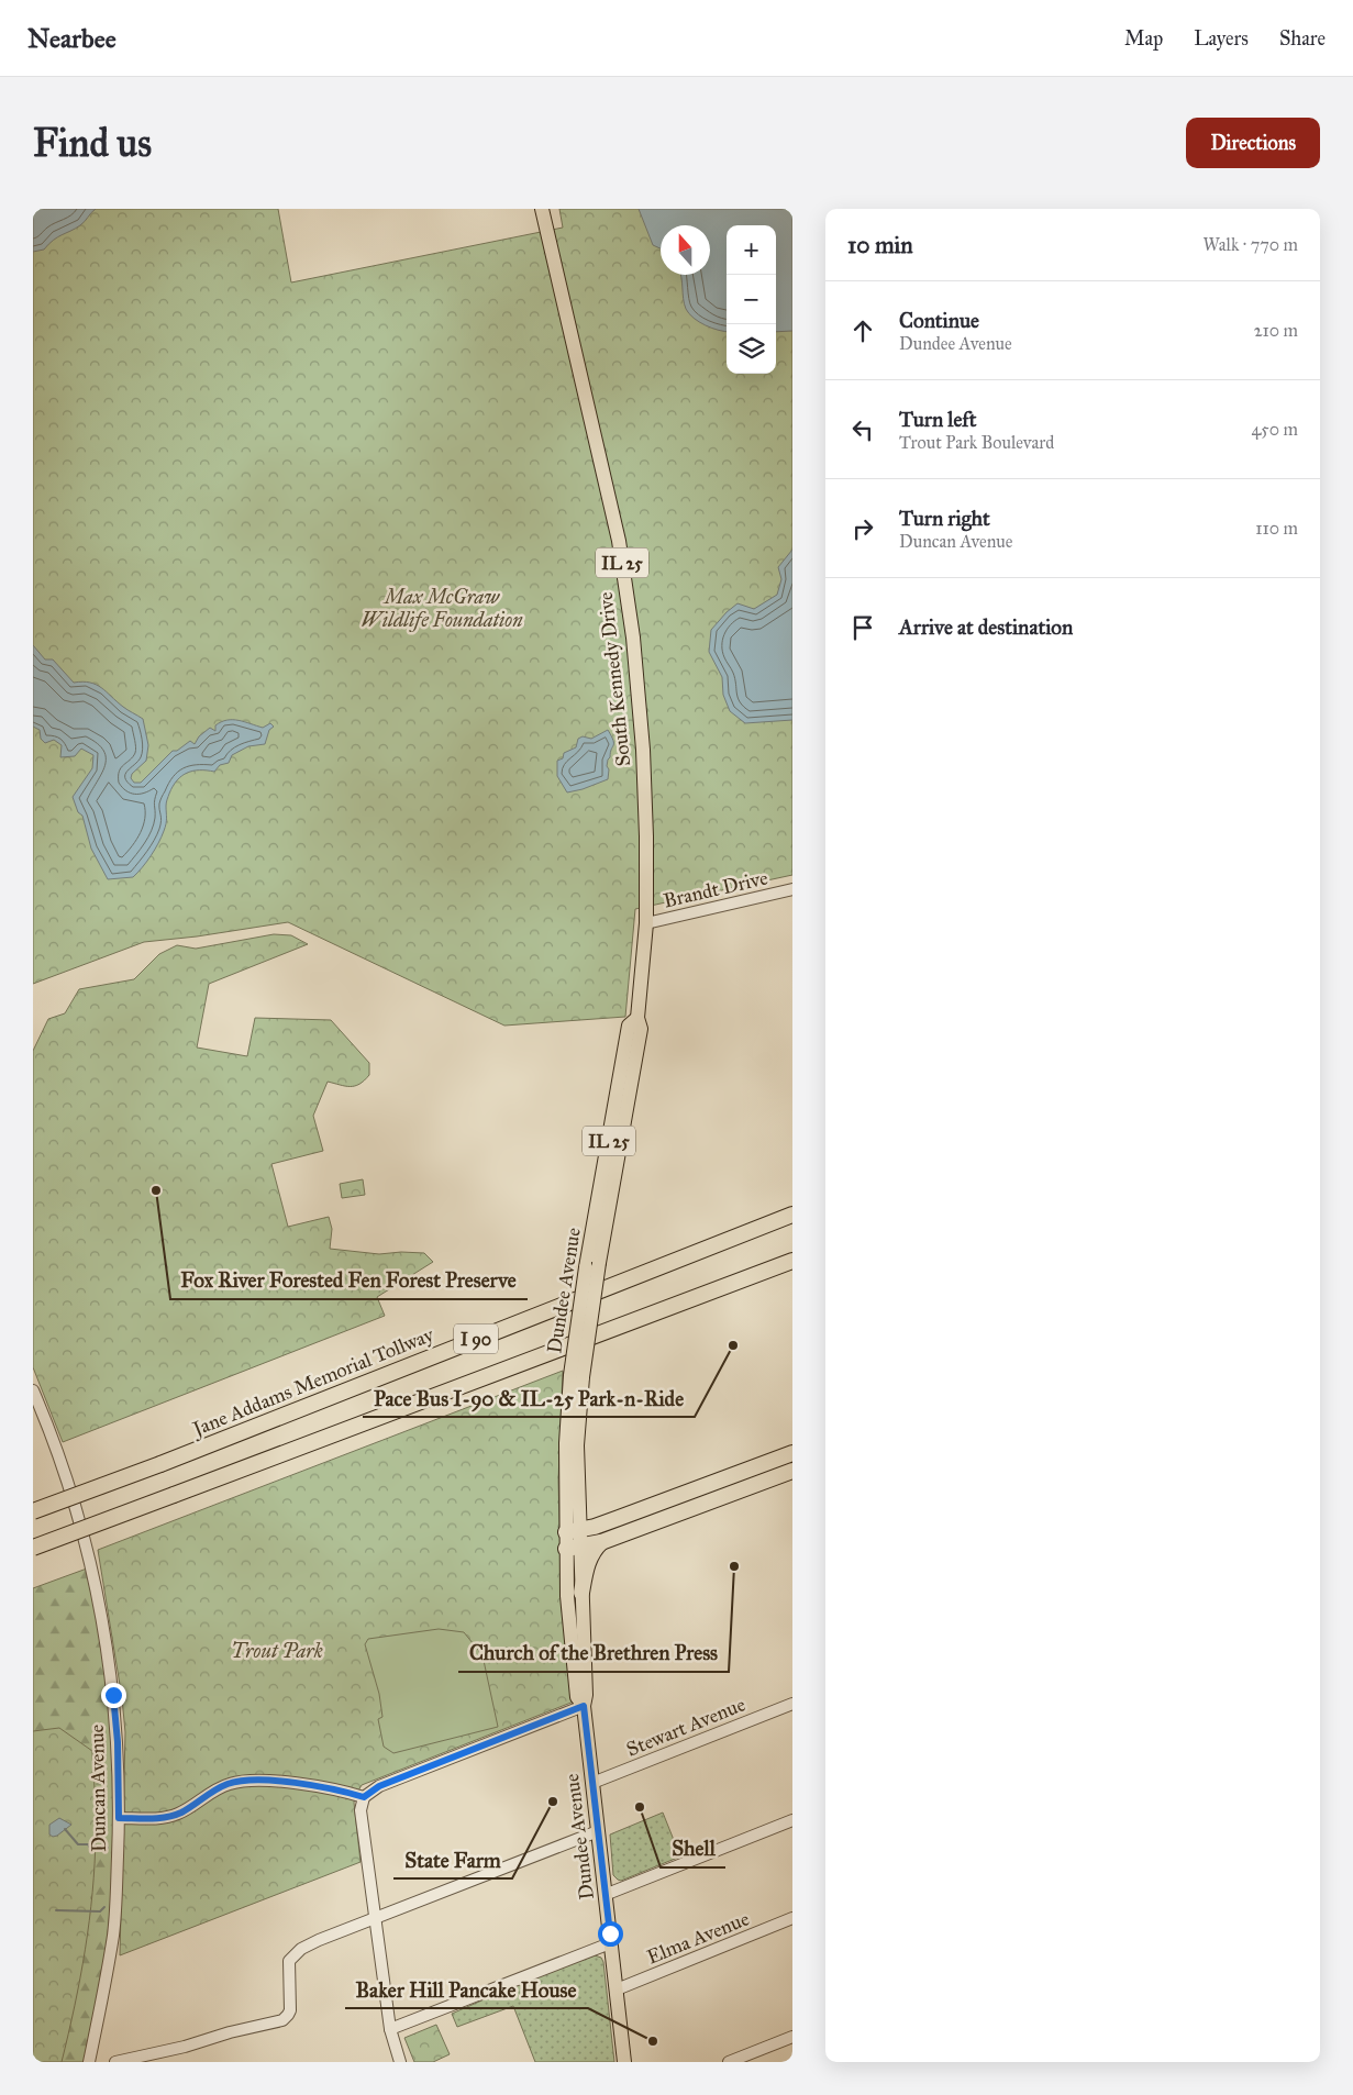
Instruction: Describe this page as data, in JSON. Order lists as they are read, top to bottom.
{
  "streets": {
    "highway": ["I 90", "Jane Addams Memorial Tollway"],
    "main road": ["IL 25", "South Kennedy Drive", "Dundee Avenue"],
    "street": [
      "Brandt Drive",
      "Stewart Avenue",
      "Duncan Avenue",
      "Elma Avenue"
    ]
  },
  "crossings": [
    ["South Kennedy Drive", "Brandt Drive"],
    ["South Kennedy Drive", "Dundee Avenue"],
    ["Brandt Drive", "Dundee Avenue"],
    ["Dundee Avenue", "Stewart Avenue"],
    ["Dundee Avenue", "Elma Avenue"]
  ],
  "parks": ["Max McGraw Wildlife Foundation", "Trout Park"],
  "places": [
    "Fox River Forested Fen Forest Preserve",
    "Pace Bus I-90 & IL-25 Park-n-Ride",
    "Church of the Brethren Press",
    "State Farm",
    "Shell",
    "Baker Hill Pancake House"
  ],
  "north": "top",
  "page": {
    "header": "Nearbee",
    "nav": ["Map", "Layers", "Share"],
    "buttons": "Directions",
    "title": "Find us",
    "heading": ["10 min", "Walk · 770 m"],
    "map_buttons": ["+", "−"],
    "list": [
      ["Continue", "Dundee Avenue", "210 m"],
      ["Turn left", "Trout Park Boulevard", "450 m"],
      ["Turn right", "Duncan Avenue", "110 m"],
      "Arrive at destination"
    ]
  }
}
